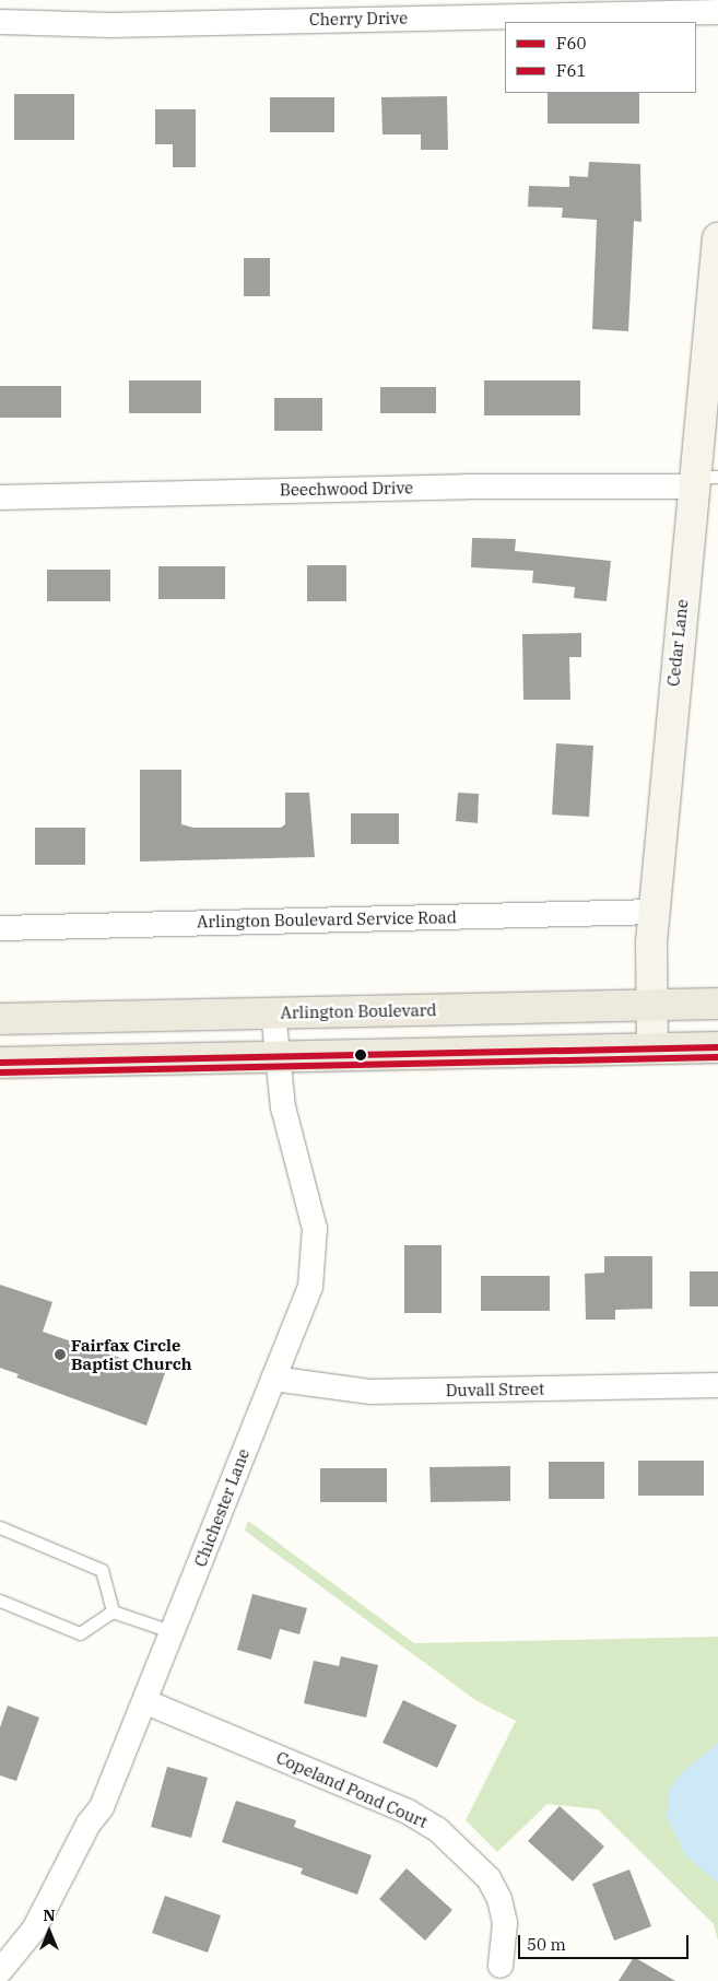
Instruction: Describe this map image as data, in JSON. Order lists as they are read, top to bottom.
{
  "streets": {
    "main road": ["Cedar Lane", "Arlington Boulevard"],
    "street": [
      "Cherry Drive",
      "Beechwood Drive",
      "Arlington Boulevard Service Road",
      "Duvall Street",
      "Chichester Lane",
      "Copeland Pond Court"
    ]
  },
  "crossings": [
    ["Beechwood Drive", "Cedar Lane"],
    ["Cedar Lane", "Arlington Boulevard Service Road"],
    ["Cedar Lane", "Arlington Boulevard"],
    ["Arlington Boulevard", "Chichester Lane"],
    ["Duvall Street", "Chichester Lane"],
    ["Chichester Lane", "Copeland Pond Court"]
  ],
  "places": ["Fairfax Circle Baptist Church"],
  "lines": ["transit line F60", "transit line F61"],
  "legend": ["F60", "F61"],
  "scale_bar": "50 m",
  "north": "top"
}
